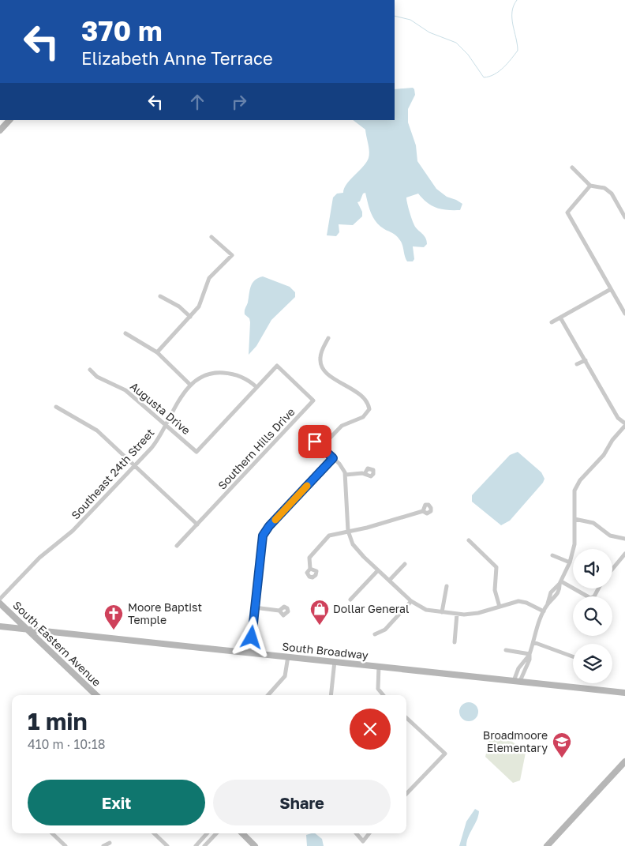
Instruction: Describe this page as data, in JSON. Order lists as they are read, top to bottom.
{
  "streets": {
    "street": [
      "Augusta Drive",
      "Southern Hills Drive",
      "Southeast 24th Street",
      "South Eastern Avenue",
      "South Broadway"
    ]
  },
  "crossings": [
    ["Augusta Drive", "Southern Hills Drive"],
    ["Augusta Drive", "Southeast 24th Street"],
    ["Southern Hills Drive", "Southeast 24th Street"],
    ["South Eastern Avenue", "South Broadway"]
  ],
  "places": {
    "shop": ["Dollar General"],
    "church": ["Moore Baptist Temple"],
    "school or university": ["Broadmoore Elementary"]
  },
  "page": {
    "turn": ["370 m", "Elizabeth Anne Terrace"],
    "heading": ["1 min", "410 m · 10:18"],
    "buttons": ["Exit", "Share"]
  }
}
